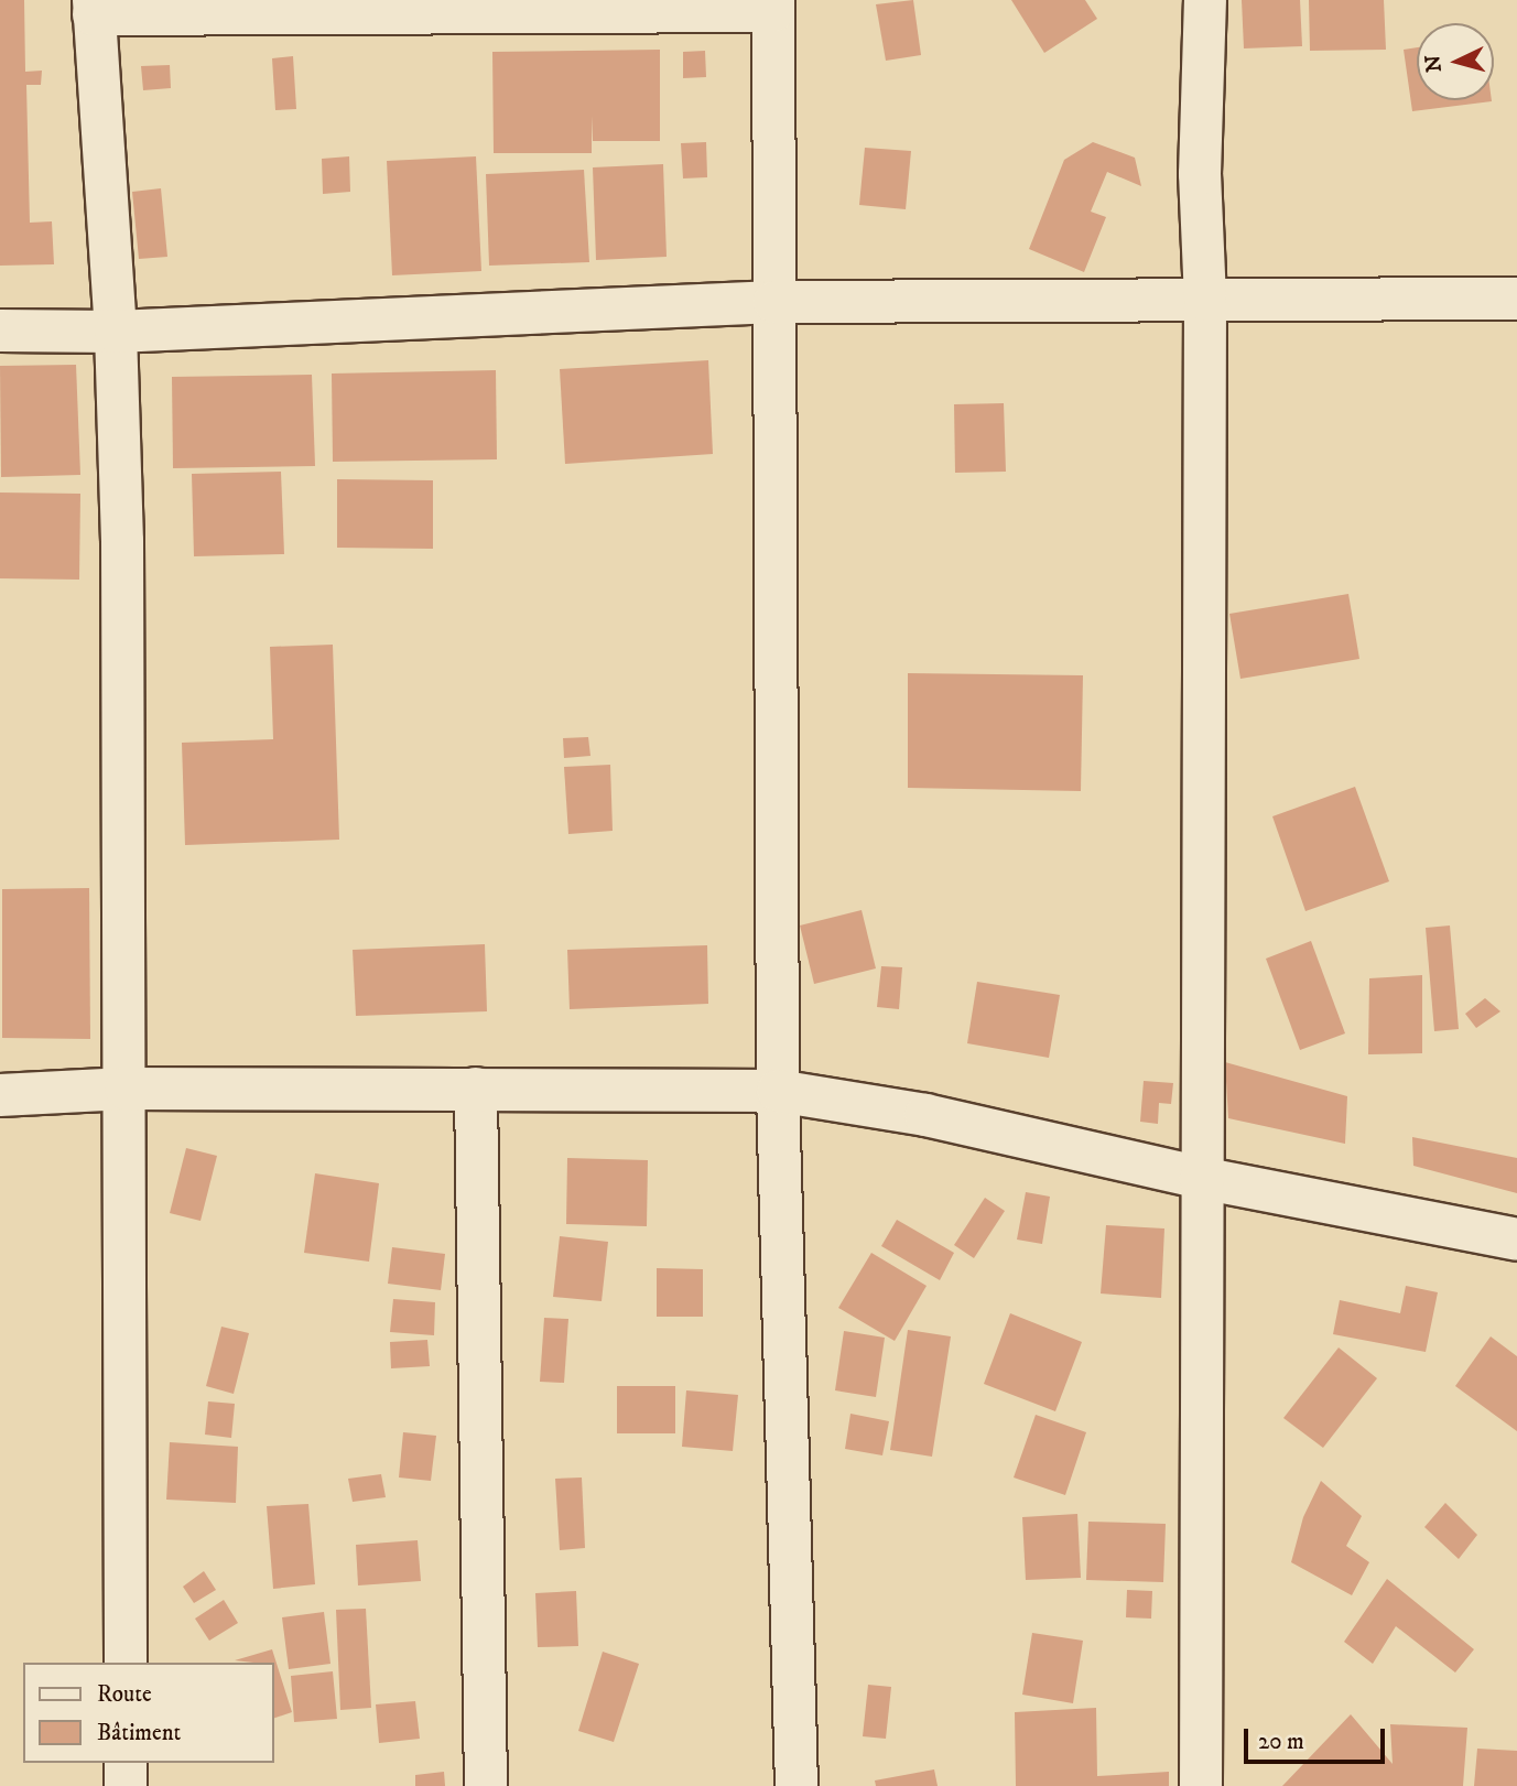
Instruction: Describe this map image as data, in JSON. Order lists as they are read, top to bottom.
{
  "legend": ["Route", "Bâtiment"],
  "scale_bar": "20 m",
  "north": "left"
}
